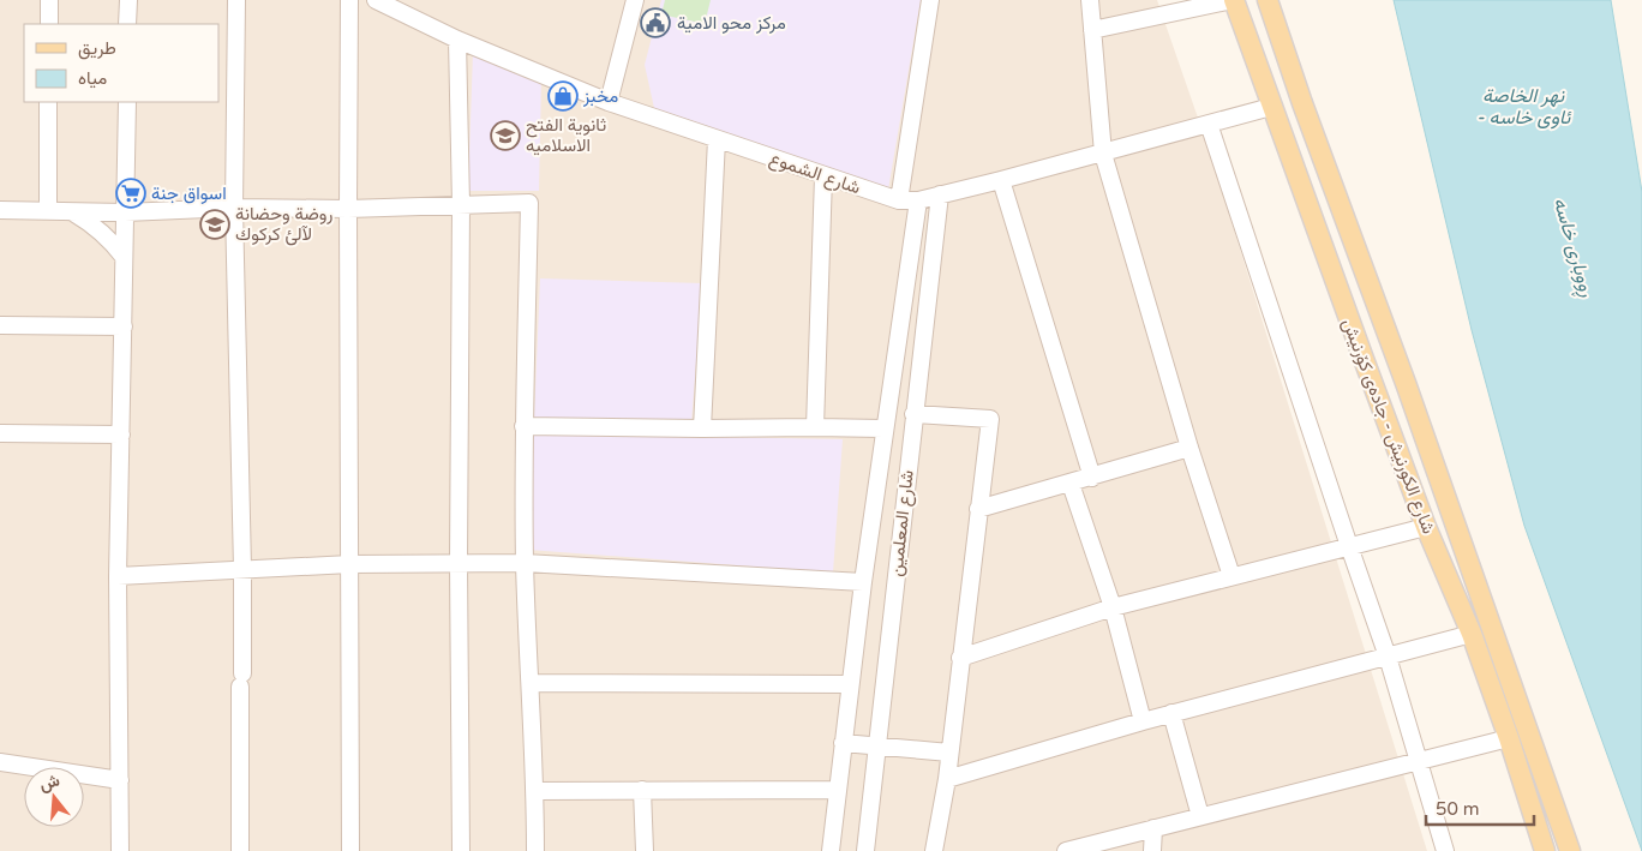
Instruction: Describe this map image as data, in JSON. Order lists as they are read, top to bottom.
{
  "streets": {
    "main road": ["شارع الكورنيش - جادەی کۆرنیش"],
    "street": ["شارع الشموع", "شارع المعلمين"]
  },
  "crossings": [
    ["شارع الشموع", "شارع الكورنيش - جادەی کۆرنیش"],
    ["شارع الشموع", "شارع المعلمين"]
  ],
  "water": ["نهر الخاصة - ئاوی خاسە", "ڕووباری خاسە"],
  "places": {
    "public building": ["مركز محو الامية"],
    "shop": ["مخبز"],
    "school or university": ["ثانوية الفتح الاسلاميه", "روضة وحضانة لآلئ كركوك"],
    "supermarket": ["اسواق جنة"]
  },
  "legend": ["طريق", "مياه"],
  "scale_bar": "50 m",
  "north": "top"
}
